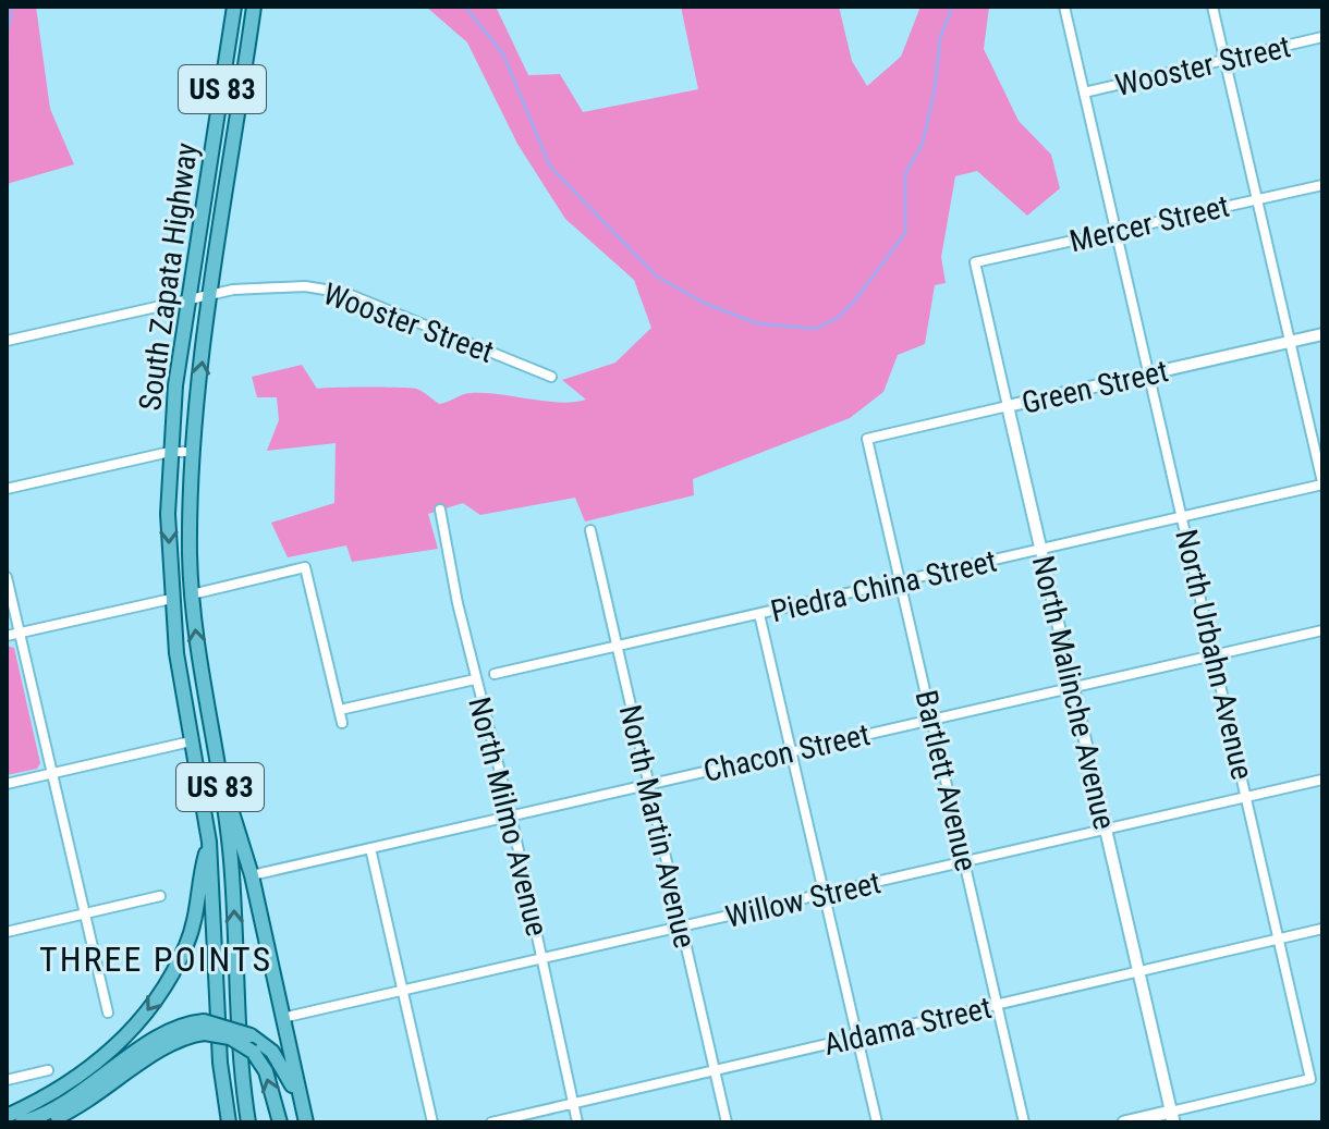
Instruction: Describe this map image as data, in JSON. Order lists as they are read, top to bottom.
{
  "streets": {
    "main road": ["US 83", "South Zapata Highway"],
    "street": [
      "Wooster Street",
      "Mercer Street",
      "Green Street",
      "Piedra China Street",
      "North Urbahn Avenue",
      "North Malinche Avenue",
      "Chacon Street",
      "Bartlett Avenue",
      "North Milmo Avenue",
      "North Martin Avenue",
      "Willow Street",
      "Aldama Street"
    ]
  },
  "crossings": [
    ["Wooster Street", "South Zapata Highway"],
    ["Wooster Street", "North Urbahn Avenue"],
    ["US 83", "South Zapata Highway"],
    ["Mercer Street", "North Urbahn Avenue"],
    ["Mercer Street", "North Malinche Avenue"],
    ["Green Street", "North Urbahn Avenue"],
    ["Green Street", "North Malinche Avenue"],
    ["Green Street", "Bartlett Avenue"],
    ["Piedra China Street", "North Urbahn Avenue"],
    ["Piedra China Street", "North Malinche Avenue"],
    ["Piedra China Street", "Bartlett Avenue"],
    ["Piedra China Street", "North Martin Avenue"],
    ["North Urbahn Avenue", "North Malinche Avenue"],
    ["North Urbahn Avenue", "Chacon Street"],
    ["North Urbahn Avenue", "Willow Street"],
    ["North Urbahn Avenue", "Aldama Street"],
    ["North Malinche Avenue", "Chacon Street"],
    ["North Malinche Avenue", "Willow Street"],
    ["North Malinche Avenue", "Aldama Street"],
    ["Chacon Street", "Bartlett Avenue"],
    ["Chacon Street", "North Milmo Avenue"],
    ["Chacon Street", "North Martin Avenue"],
    ["Bartlett Avenue", "Willow Street"],
    ["Bartlett Avenue", "Aldama Street"],
    ["North Milmo Avenue", "Willow Street"],
    ["North Milmo Avenue", "Aldama Street"],
    ["North Martin Avenue", "Willow Street"],
    ["North Martin Avenue", "Aldama Street"]
  ],
  "districts": ["THREE POINTS"]
}
